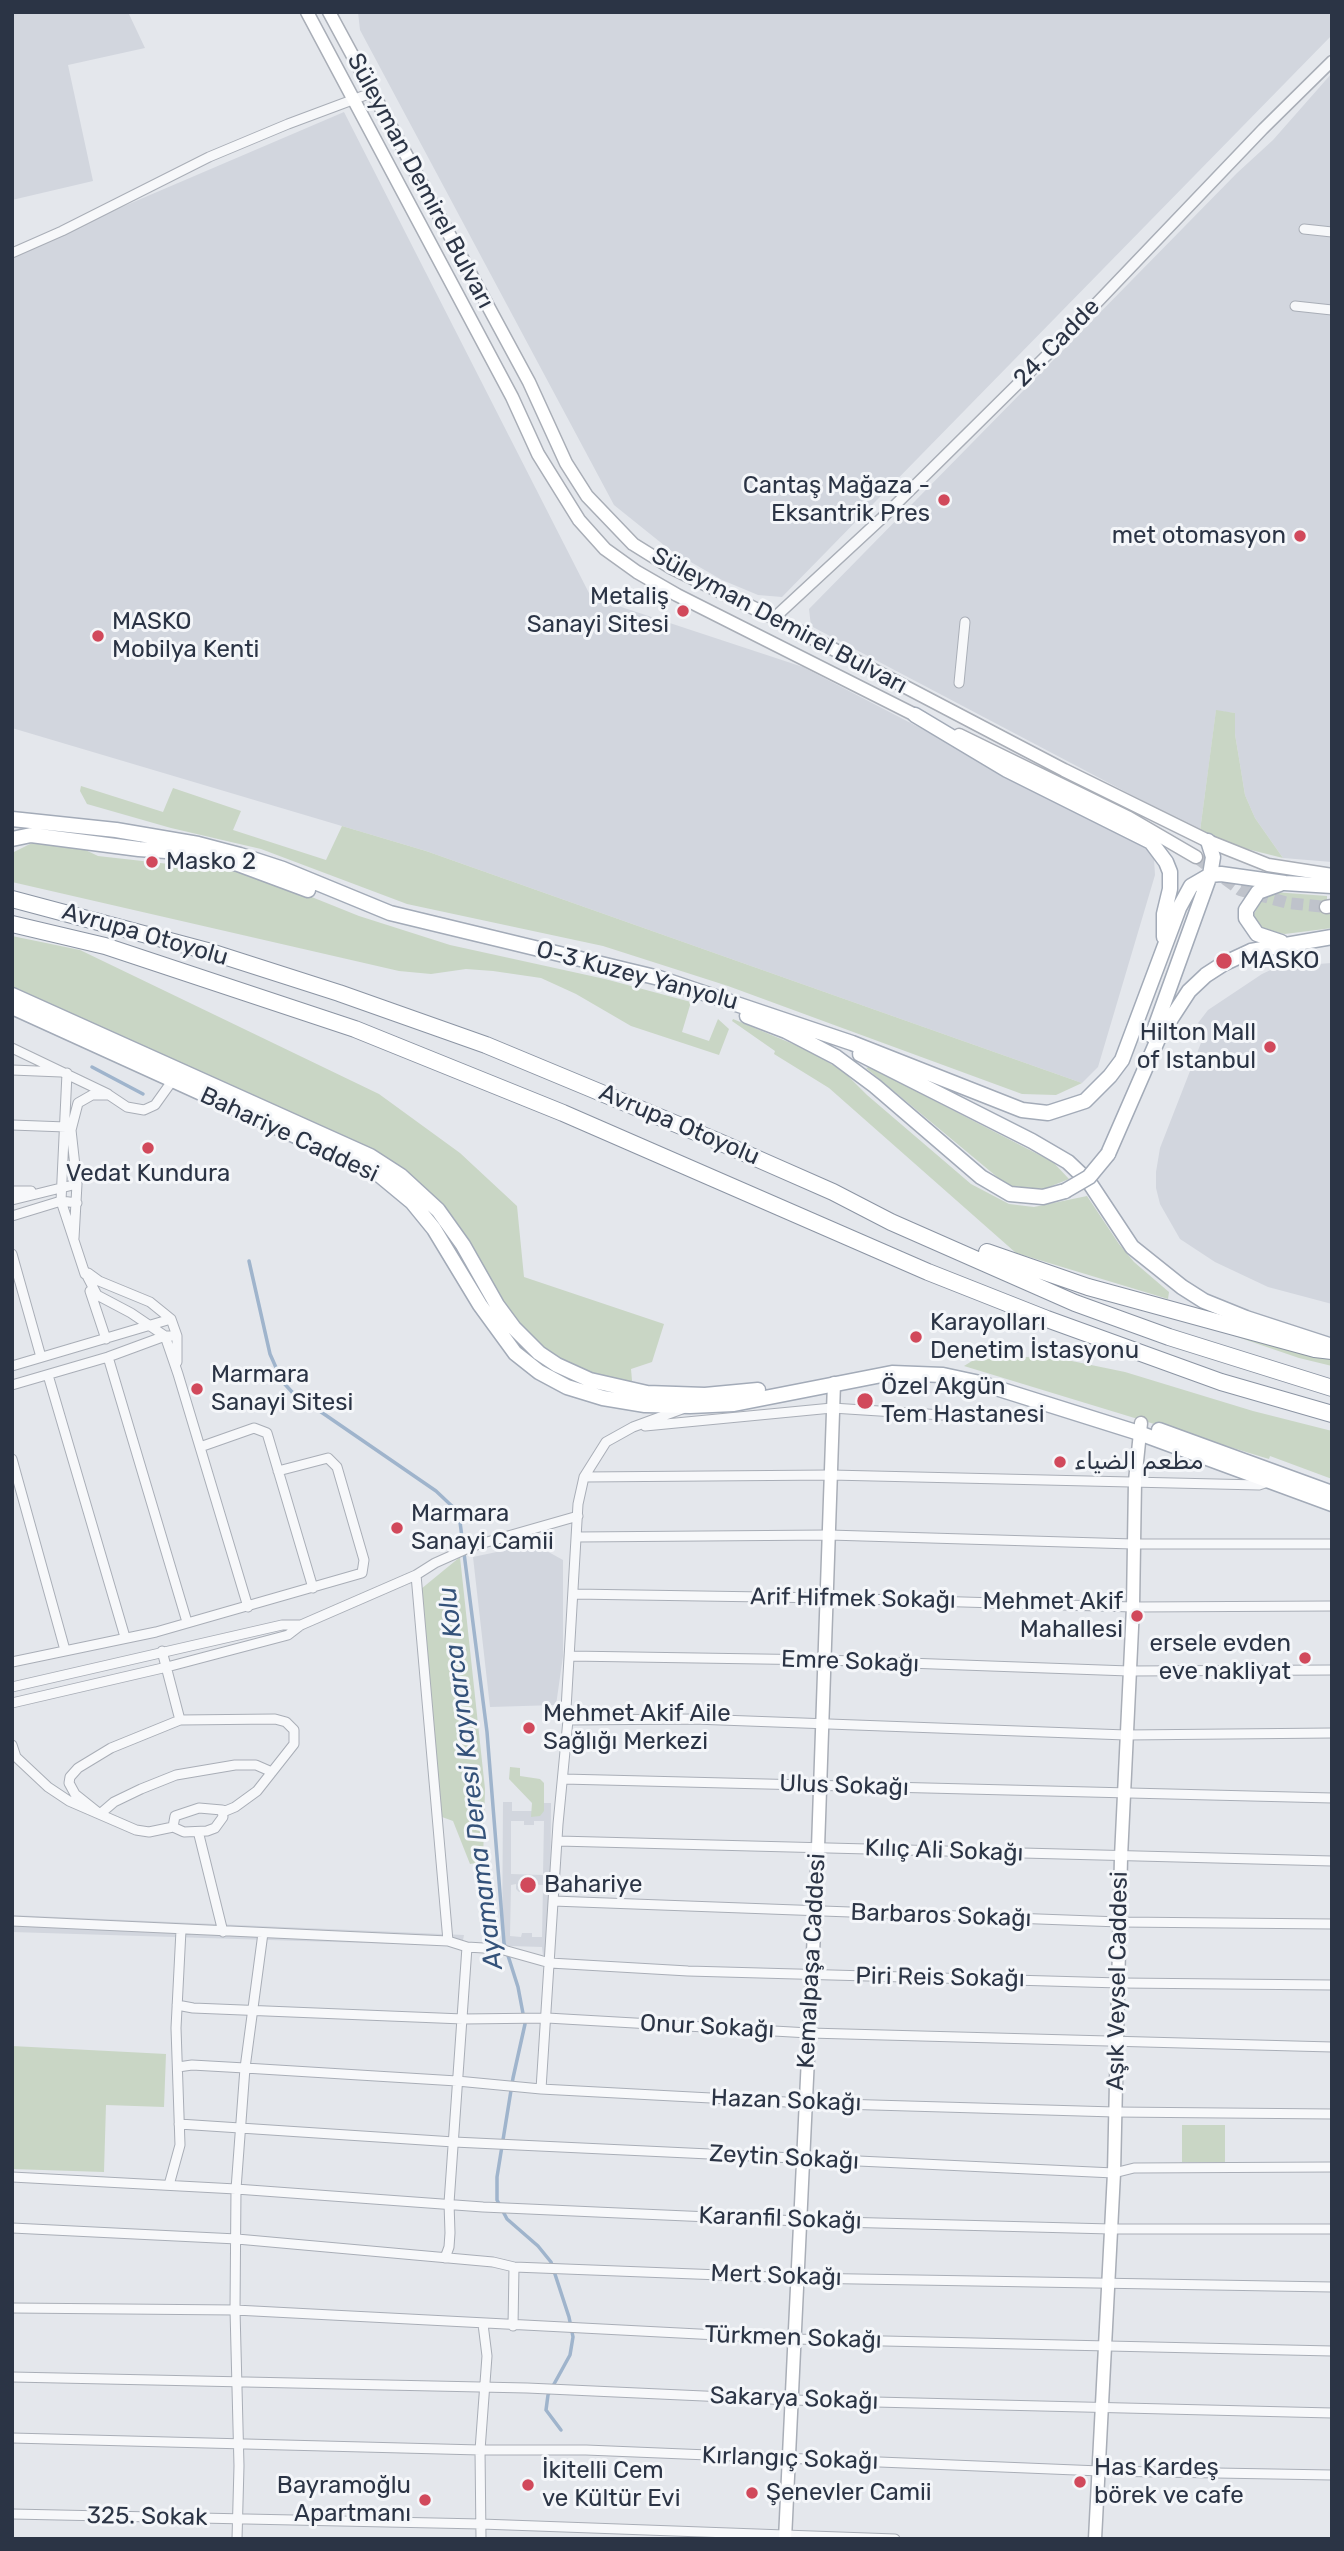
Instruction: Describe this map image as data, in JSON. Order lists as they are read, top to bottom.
{
  "streets": {
    "highway": ["Avrupa Otoyolu"],
    "main road": [
      "Süleyman Demirel Bulvarı",
      "O-3 Kuzey Yanyolu",
      "Bahariye Caddesi",
      "Kemalpaşa Caddesi",
      "Aşık Veysel Caddesi"
    ],
    "street": [
      "24. Cadde",
      "Arif Hifmek Sokağı",
      "Emre Sokağı",
      "Ulus Sokağı",
      "Kılıç Ali Sokağı",
      "Barbaros Sokağı",
      "Piri Reis Sokağı",
      "Onur Sokağı",
      "Hazan Sokağı",
      "Zeytin Sokağı",
      "Karanfil Sokağı",
      "Mert Sokağı",
      "Türkmen Sokağı",
      "Sakarya Sokağı",
      "Kırlangıç Sokağı",
      "325. Sokak"
    ]
  },
  "crossings": [
    ["Süleyman Demirel Bulvarı", "24. Cadde"],
    ["Bahariye Caddesi", "Kemalpaşa Caddesi"],
    ["Bahariye Caddesi", "Aşık Veysel Caddesi"],
    ["Arif Hifmek Sokağı", "Kemalpaşa Caddesi"],
    ["Arif Hifmek Sokağı", "Aşık Veysel Caddesi"],
    ["Emre Sokağı", "Kemalpaşa Caddesi"],
    ["Emre Sokağı", "Aşık Veysel Caddesi"],
    ["Ulus Sokağı", "Kemalpaşa Caddesi"],
    ["Ulus Sokağı", "Aşık Veysel Caddesi"],
    ["Kılıç Ali Sokağı", "Kemalpaşa Caddesi"],
    ["Kılıç Ali Sokağı", "Aşık Veysel Caddesi"],
    ["Barbaros Sokağı", "Kemalpaşa Caddesi"],
    ["Barbaros Sokağı", "Aşık Veysel Caddesi"],
    ["Kemalpaşa Caddesi", "Piri Reis Sokağı"],
    ["Kemalpaşa Caddesi", "Onur Sokağı"],
    ["Kemalpaşa Caddesi", "Hazan Sokağı"],
    ["Kemalpaşa Caddesi", "Zeytin Sokağı"],
    ["Kemalpaşa Caddesi", "Karanfil Sokağı"],
    ["Kemalpaşa Caddesi", "Mert Sokağı"],
    ["Kemalpaşa Caddesi", "Türkmen Sokağı"],
    ["Kemalpaşa Caddesi", "Sakarya Sokağı"],
    ["Kemalpaşa Caddesi", "Kırlangıç Sokağı"],
    ["Kemalpaşa Caddesi", "325. Sokak"],
    ["Piri Reis Sokağı", "Aşık Veysel Caddesi"],
    ["Aşık Veysel Caddesi", "Onur Sokağı"],
    ["Aşık Veysel Caddesi", "Hazan Sokağı"],
    ["Aşık Veysel Caddesi", "Zeytin Sokağı"],
    ["Aşık Veysel Caddesi", "Karanfil Sokağı"],
    ["Aşık Veysel Caddesi", "Mert Sokağı"],
    ["Aşık Veysel Caddesi", "Türkmen Sokağı"],
    ["Aşık Veysel Caddesi", "Sakarya Sokağı"],
    ["Aşık Veysel Caddesi", "Kırlangıç Sokağı"]
  ],
  "water": ["Ayamama Deresi Kaynarca Kolu"],
  "places": [
    "Cantaş Mağaza - Eksantrik Pres",
    "met otomasyon",
    "Metaliş Sanayi Sitesi",
    "MASKO Mobilya Kenti",
    "Masko 2",
    "MASKO",
    "Hilton Mall of Istanbul",
    "Vedat Kundura",
    "Karayolları Denetim İstasyonu",
    "Marmara Sanayi Sitesi",
    "Özel Akgün Tem Hastanesi",
    "مطعم الضياء",
    "Marmara Sanayi Camii",
    "Mehmet Akif Mahallesi",
    "ersele evden eve nakliyat",
    "Mehmet Akif Aile Sağlığı Merkezi",
    "Bahariye",
    "Has Kardeş börek ve cafe",
    "İkitelli Cem ve Kültür Evi",
    "Şenevler Camii",
    "Bayramoğlu Apartmanı"
  ]
}
